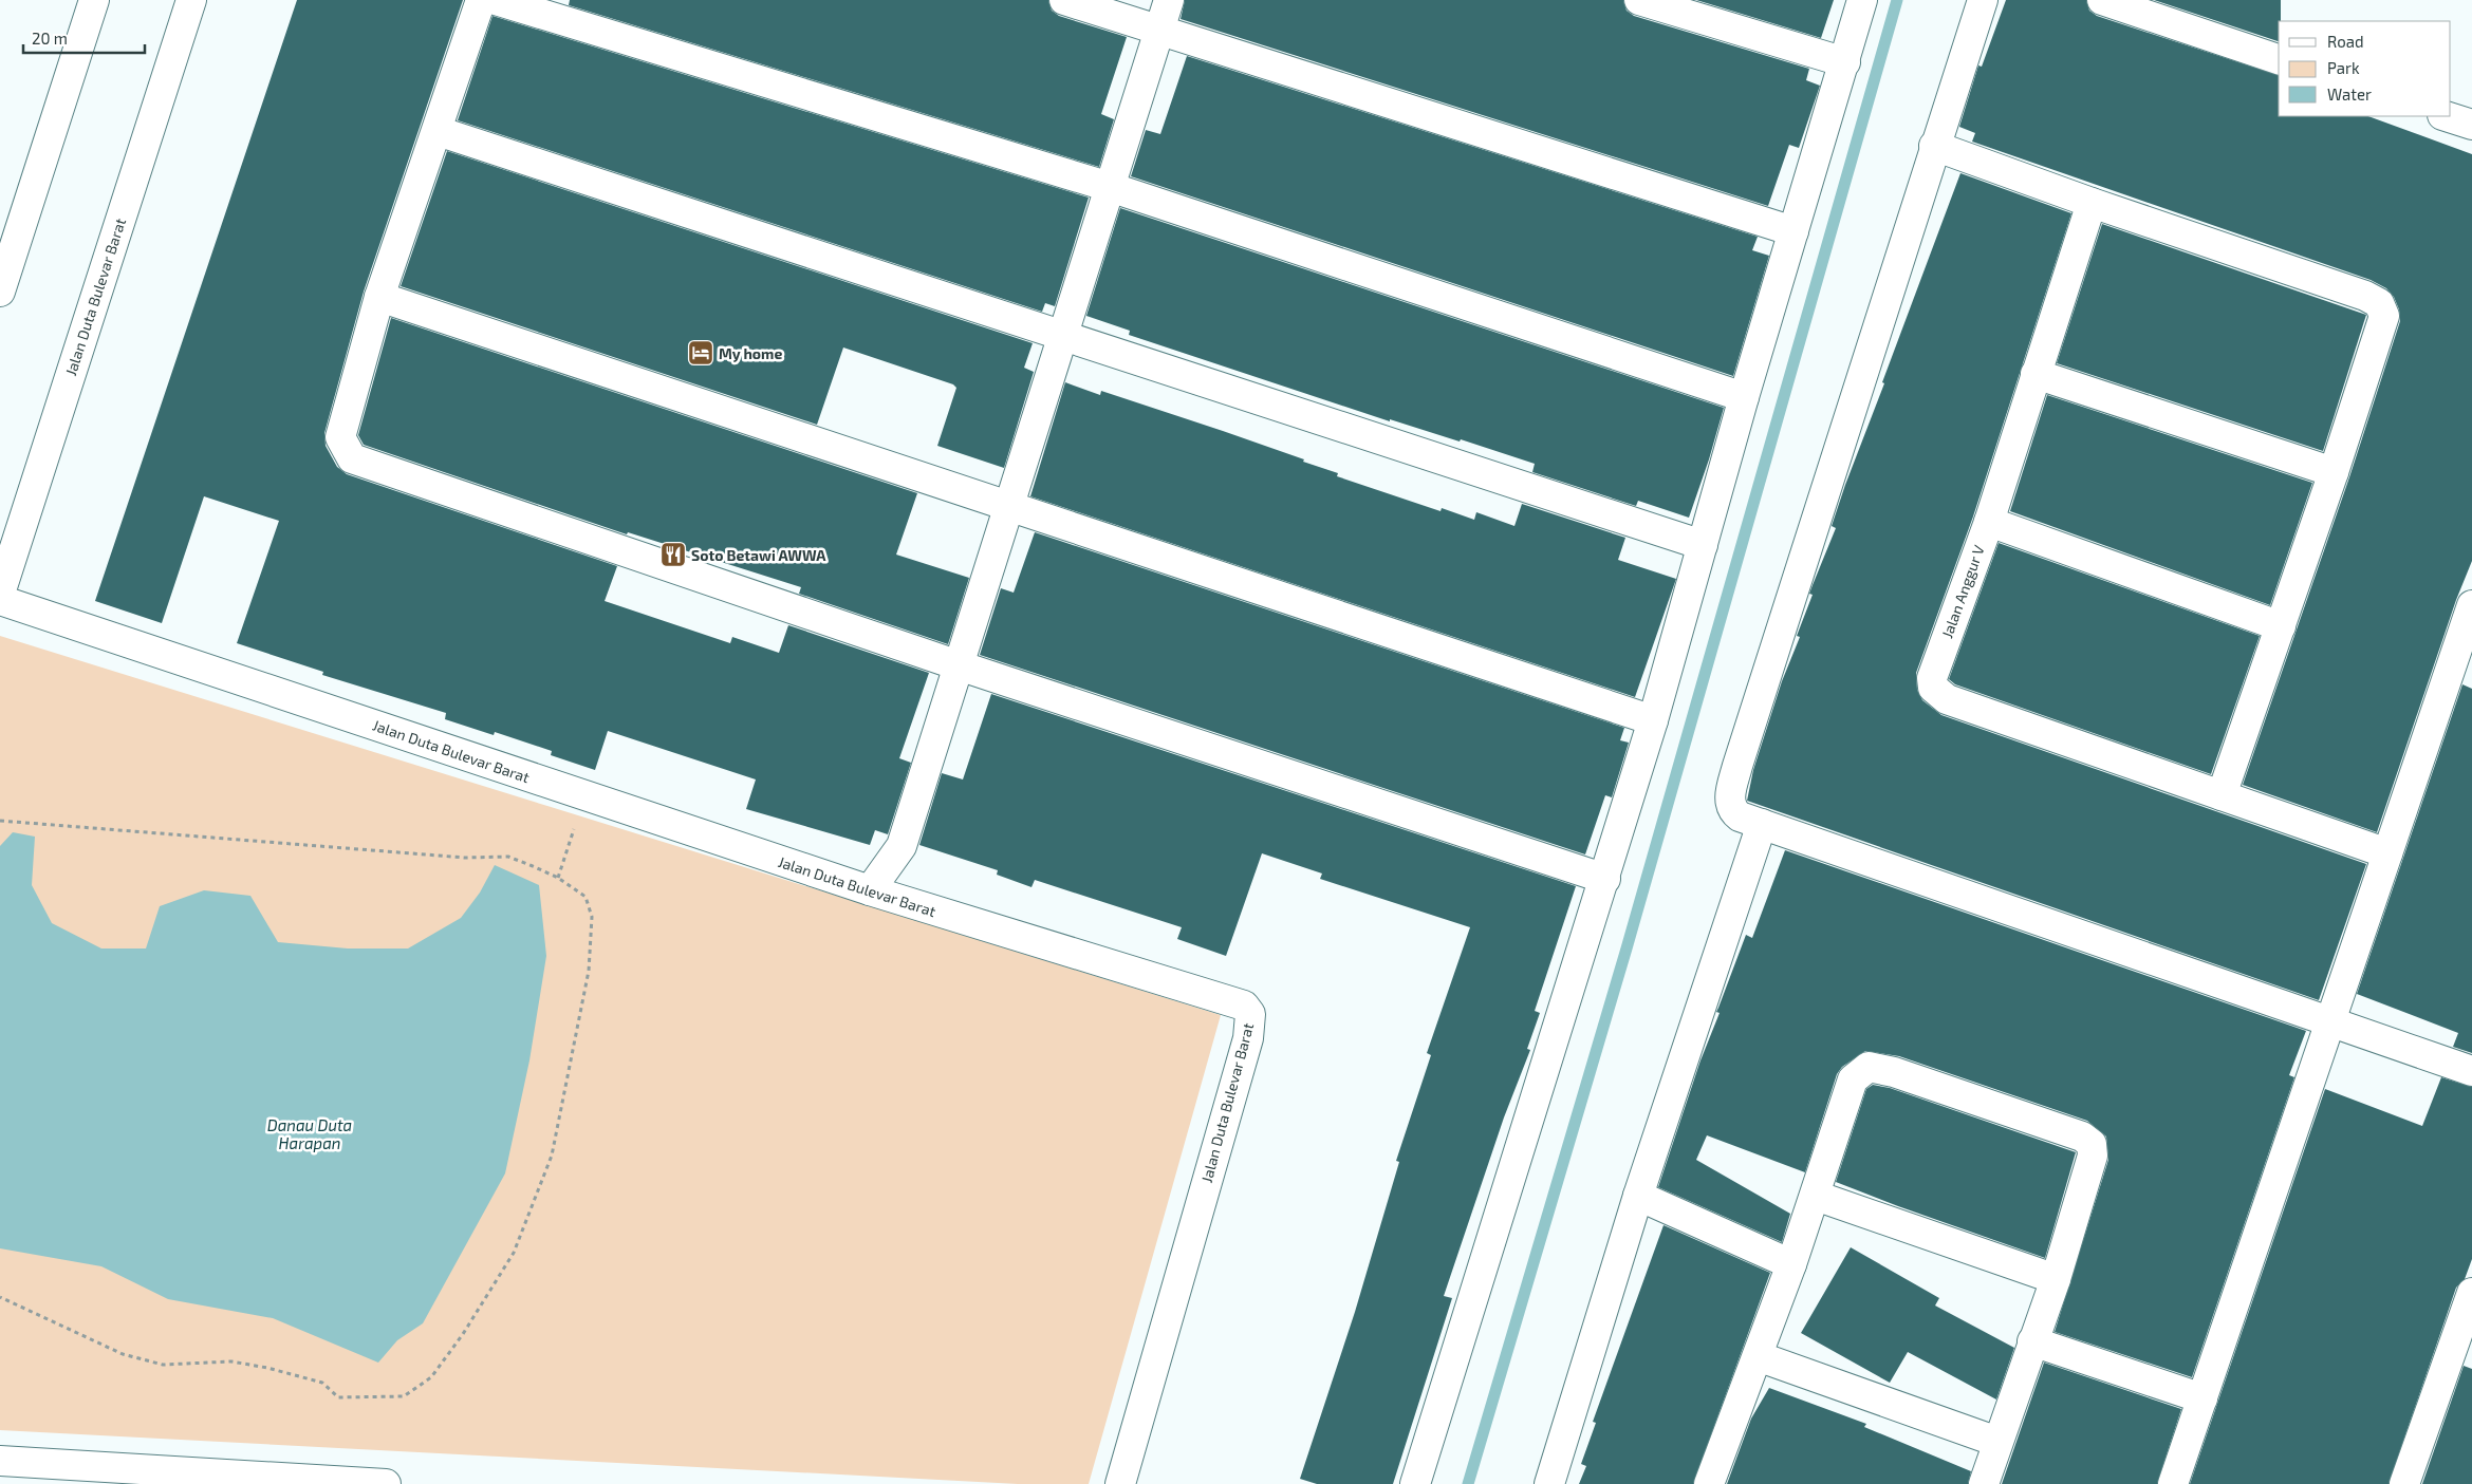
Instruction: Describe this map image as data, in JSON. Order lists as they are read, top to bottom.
{
  "streets": {
    "street": ["Jalan Duta Bulevar Barat", "Jalan Anggur V"]
  },
  "water": ["Danau Duta Harapan"],
  "places": {
    "hotel": ["My home"],
    "restaurant": ["Soto Betawi AWWA"]
  },
  "legend": ["Road", "Park", "Water"],
  "scale_bar": "20 m"
}
